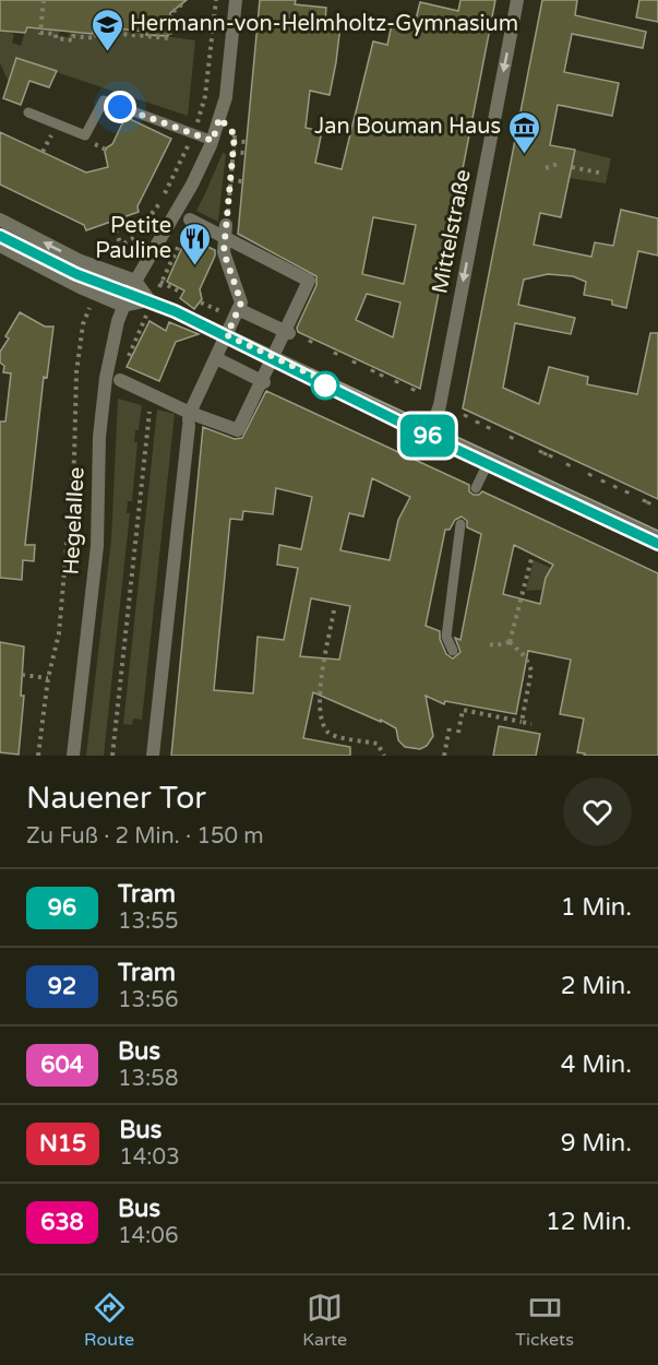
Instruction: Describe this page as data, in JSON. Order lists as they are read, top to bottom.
{
  "streets": {
    "street": ["Mittelstraße", "Hegelallee"]
  },
  "one_way": ["Mittelstraße"],
  "places": {
    "school or university": ["Hermann-von-Helmholtz-Gymnasium"],
    "museum": ["Jan Bouman Haus"],
    "restaurant": ["Petite Pauline"]
  },
  "lines": ["tram line 96"],
  "page": {
    "on_map": "96",
    "heading": ["Nauener Tor", "Zu Fuß · 2 Min. · 150 m"],
    "list": [
      {
        "mark": "96",
        "name": "Tram",
        "note": "13:55",
        "value": "1 Min."
      },
      {
        "mark": "92",
        "name": "Tram",
        "note": "13:56",
        "value": "2 Min."
      },
      {
        "mark": "604",
        "name": "Bus",
        "note": "13:58",
        "value": "4 Min."
      },
      {
        "mark": "N15",
        "name": "Bus",
        "note": "14:03",
        "value": "9 Min."
      },
      {
        "mark": "638",
        "name": "Bus",
        "note": "14:06",
        "value": "12 Min."
      }
    ],
    "tabs": ["Route", "Karte", "Tickets"]
  }
}
